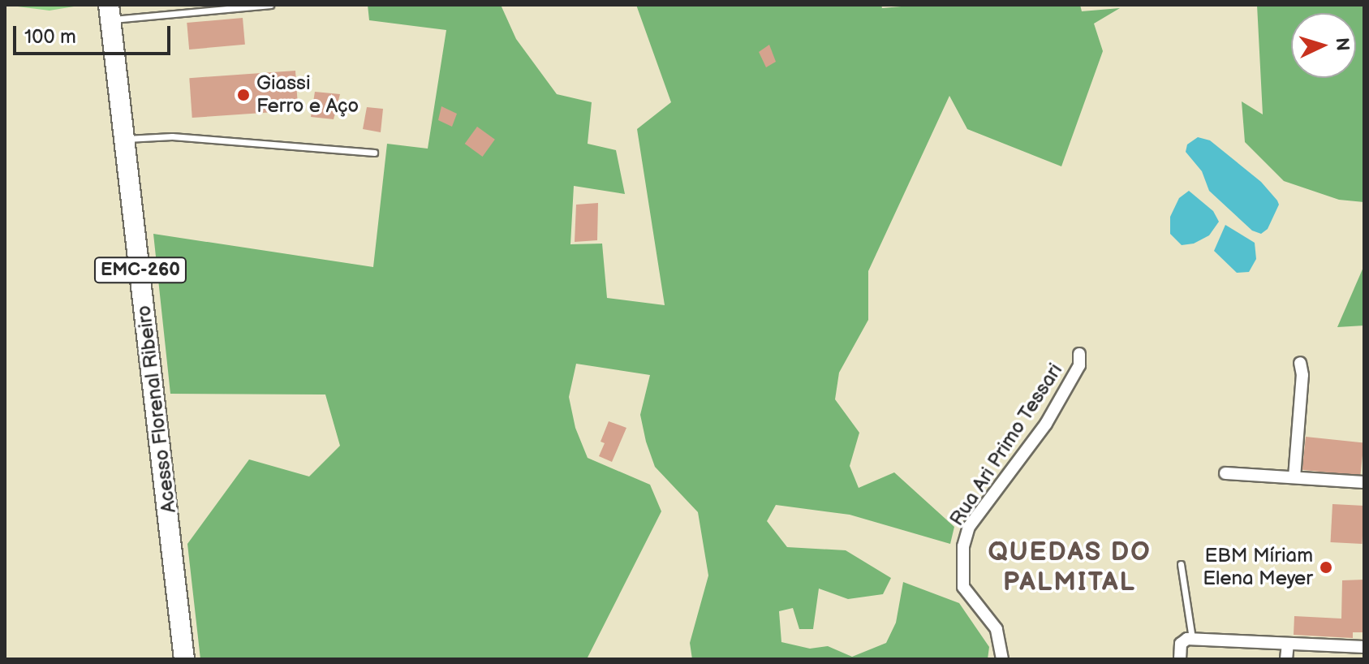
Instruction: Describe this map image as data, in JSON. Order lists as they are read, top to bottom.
{
  "streets": {
    "highway": ["EMC-260", "Acesso Florenal Ribeiro"],
    "street": ["Rua Ari Primo Tessari"]
  },
  "districts": ["QUEDAS DO PALMITAL"],
  "places": ["Giassi Ferro e Aço", "EBM Míriam Elena Meyer"],
  "scale_bar": "100 m",
  "north": "right"
}
